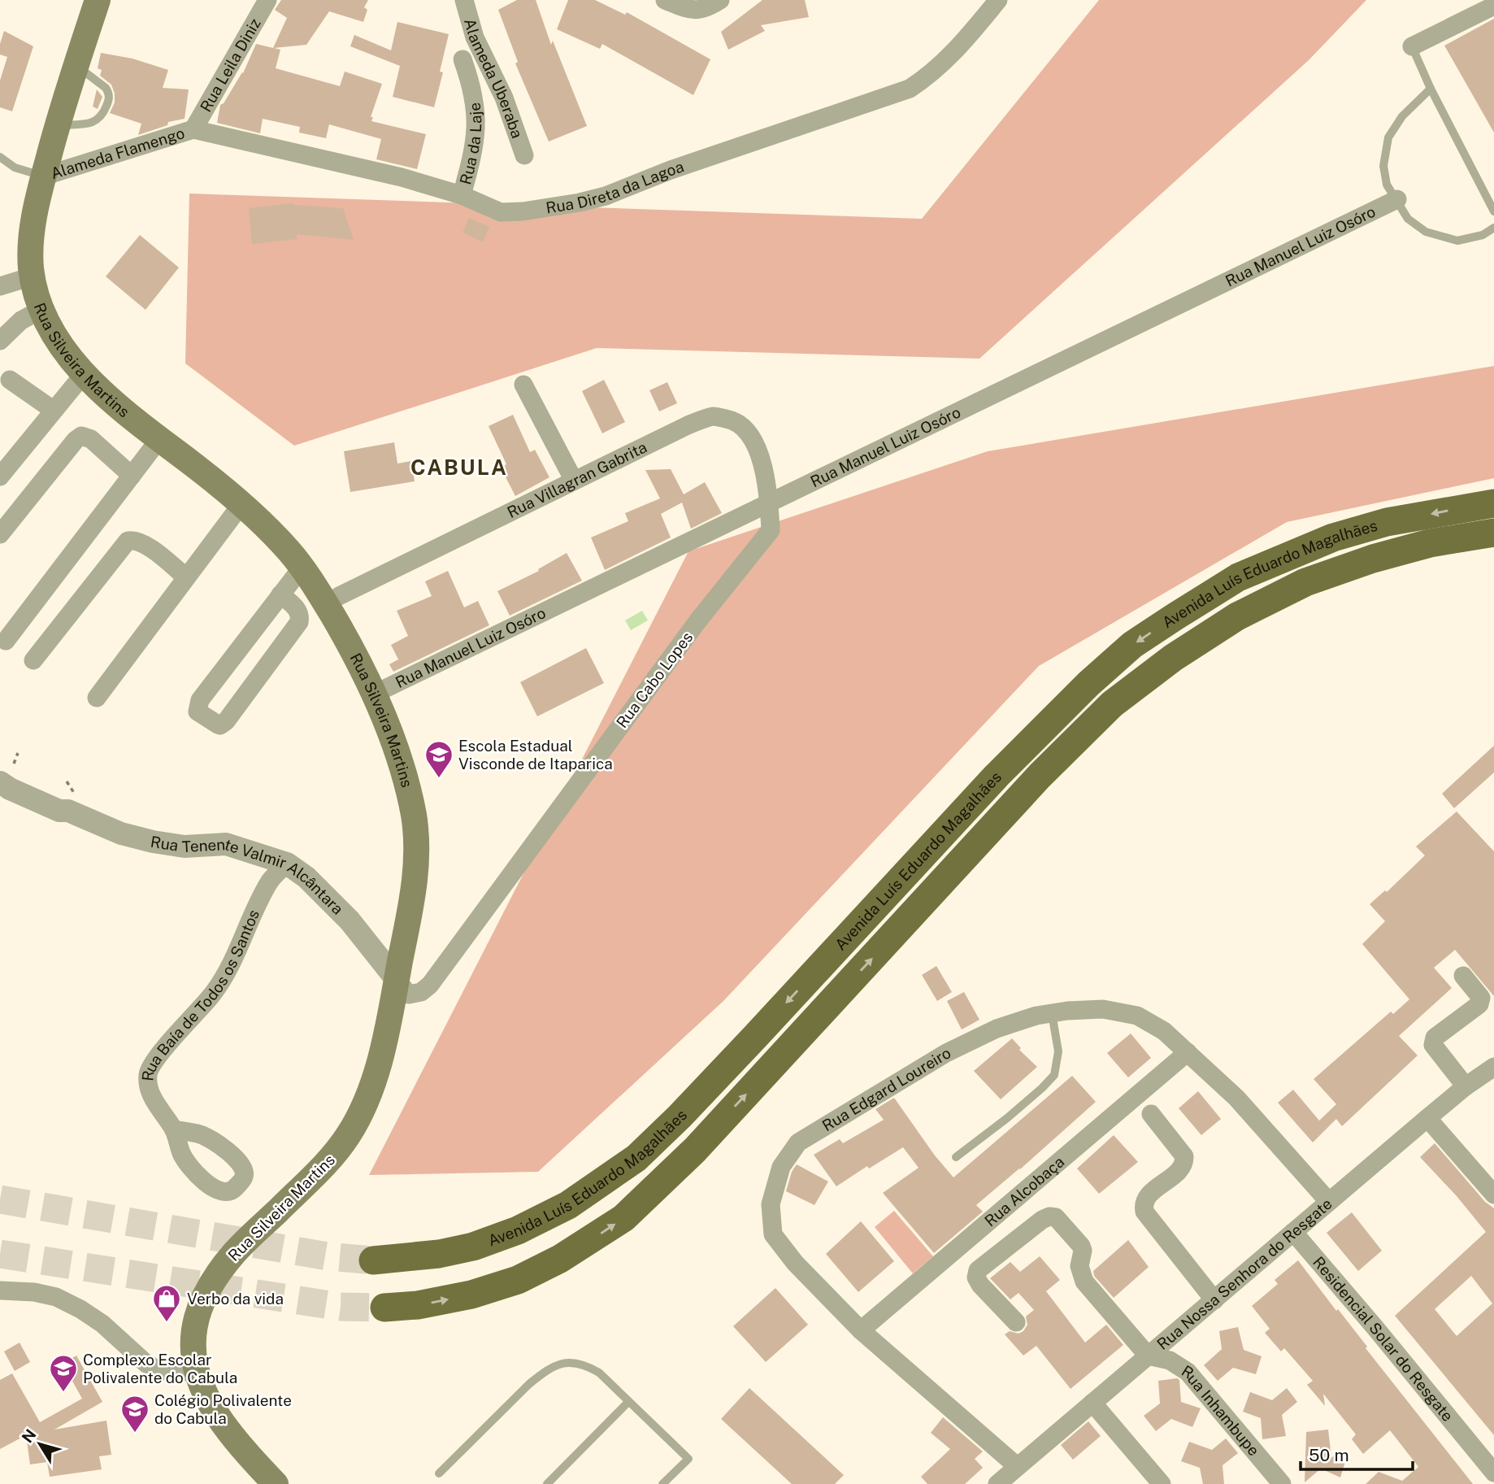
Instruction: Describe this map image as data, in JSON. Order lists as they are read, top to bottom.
{
  "streets": {
    "main road": ["Rua Silveira Martins", "Avenida Luís Eduardo Magalhães"],
    "street": [
      "Rua Leila Diniz",
      "Alameda Uberaba",
      "Rua da Laje",
      "Alameda Flamengo",
      "Rua Direta da Lagoa",
      "Rua Manuel Luiz Osóro",
      "Rua Villagran Gabrita",
      "Rua Cabo Lopes",
      "Rua Tenente Valmir Alcântara",
      "Rua Baía de Todos os Santos",
      "Rua Edgard Loureiro",
      "Rua Alcobaça",
      "Rua Nossa Senhora do Resgate",
      "Residencial Solar do Resgate",
      "Rua Inhambupe"
    ]
  },
  "crossings": [
    ["Rua Leila Diniz", "Alameda Flamengo"],
    ["Rua Leila Diniz", "Rua Direta da Lagoa"],
    ["Rua da Laje", "Rua Direta da Lagoa"],
    ["Alameda Flamengo", "Rua Direta da Lagoa"],
    ["Alameda Flamengo", "Rua Silveira Martins"],
    ["Rua Manuel Luiz Osóro", "Rua Silveira Martins"],
    ["Rua Manuel Luiz Osóro", "Rua Villagran Gabrita"],
    ["Rua Manuel Luiz Osóro", "Rua Cabo Lopes"],
    ["Rua Silveira Martins", "Rua Cabo Lopes"],
    ["Rua Silveira Martins", "Rua Tenente Valmir Alcântara"],
    ["Rua Villagran Gabrita", "Rua Cabo Lopes"],
    ["Rua Cabo Lopes", "Rua Tenente Valmir Alcântara"],
    ["Rua Tenente Valmir Alcântara", "Rua Baía de Todos os Santos"],
    ["Rua Edgard Loureiro", "Rua Alcobaça"],
    ["Rua Edgard Loureiro", "Rua Nossa Senhora do Resgate"],
    ["Rua Nossa Senhora do Resgate", "Residencial Solar do Resgate"],
    ["Rua Nossa Senhora do Resgate", "Rua Inhambupe"]
  ],
  "districts": ["CABULA"],
  "places": {
    "school or university": ["Escola Estadual Visconde de Itaparica", "Complexo Escolar Polivalente do Cabula", "Colégio Polivalente do Cabula"],
    "shop": ["Verbo da vida"]
  },
  "scale_bar": "50 m",
  "north": "top left"
}
